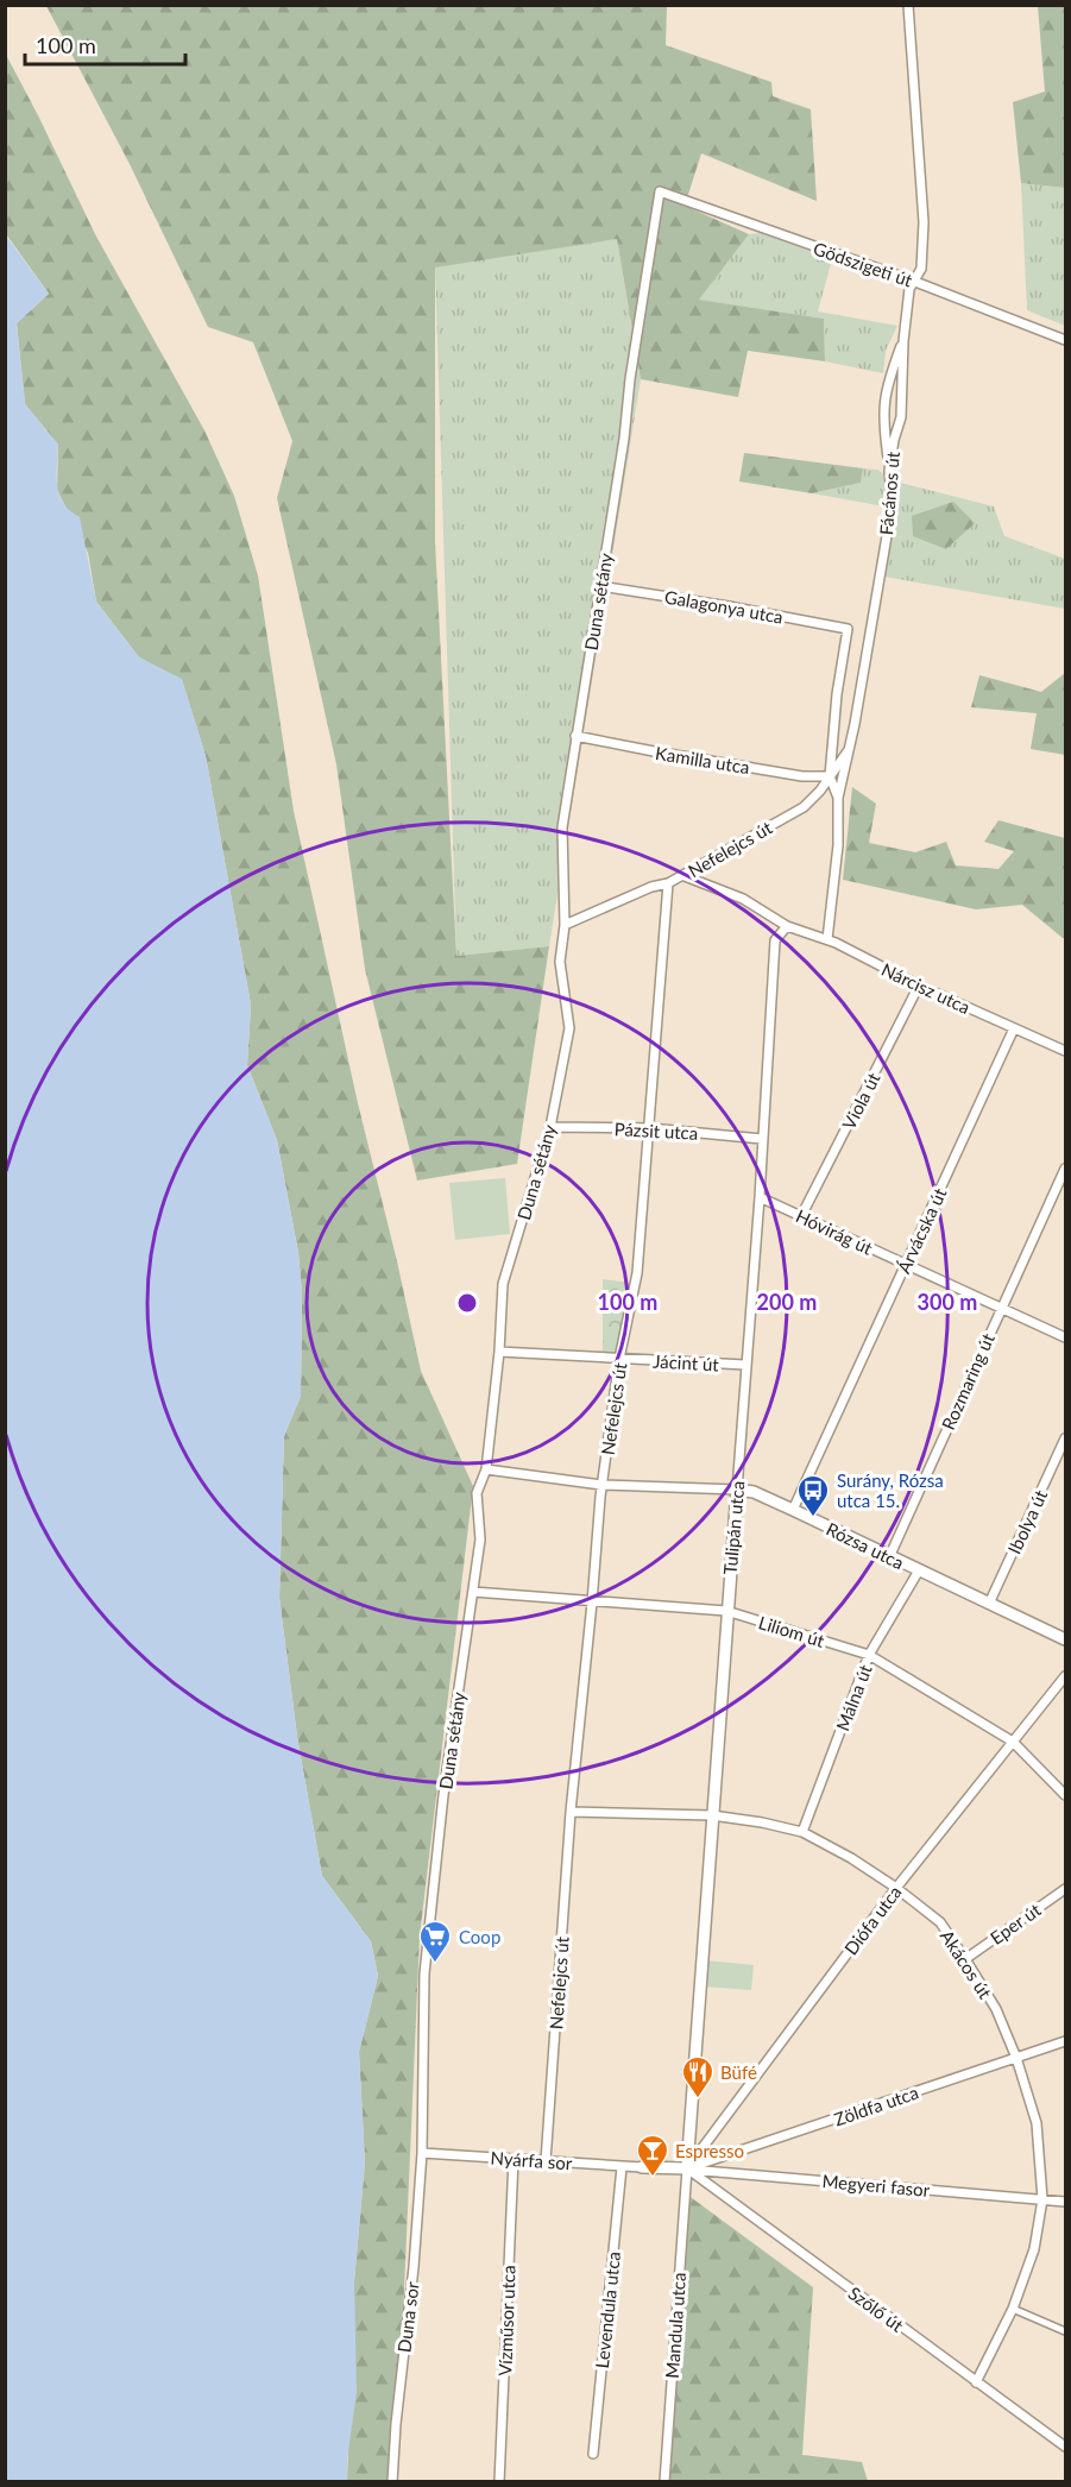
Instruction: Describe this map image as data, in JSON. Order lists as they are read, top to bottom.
{
  "streets": {
    "street": [
      "Gödszigeti út",
      "Fácános út",
      "Duna sétány",
      "Galagonya utca",
      "Kamilla utca",
      "Nefelejcs út",
      "Nárcisz utca",
      "Viola út",
      "Pázsit utca",
      "Árvácska út",
      "Hóvirág út",
      "Jácint út",
      "Rozmaring út",
      "Ibolya út",
      "Tulipán utca",
      "Rózsa utca",
      "Liliom út",
      "Málna út",
      "Diófa utca",
      "Eper út",
      "Akácos út",
      "Zöldfa utca",
      "Nyárfa sor",
      "Megyeri fasor",
      "Szőlő út",
      "Levendula utca",
      "Duna sor",
      "Vízműsor utca",
      "Mandula utca"
    ]
  },
  "crossings": [
    ["Gödszigeti út", "Fácános út"],
    ["Gödszigeti út", "Duna sétány"],
    ["Fácános út", "Nefelejcs út"],
    ["Fácános út", "Nárcisz utca"],
    ["Duna sétány", "Galagonya utca"],
    ["Duna sétány", "Kamilla utca"],
    ["Duna sétány", "Pázsit utca"],
    ["Duna sétány", "Jácint út"],
    ["Duna sétány", "Rózsa utca"],
    ["Duna sétány", "Liliom út"],
    ["Duna sétány", "Nyárfa sor"],
    ["Duna sétány", "Duna sor"],
    ["Galagonya utca", "Kamilla utca"],
    ["Galagonya utca", "Nefelejcs út"],
    ["Kamilla utca", "Nefelejcs út"],
    ["Nefelejcs út", "Nárcisz utca"],
    ["Nefelejcs út", "Pázsit utca"],
    ["Nefelejcs út", "Jácint út"],
    ["Nefelejcs út", "Rózsa utca"],
    ["Nefelejcs út", "Liliom út"],
    ["Nefelejcs út", "Akácos út"],
    ["Nefelejcs út", "Nyárfa sor"],
    ["Nárcisz utca", "Viola út"],
    ["Nárcisz utca", "Árvácska út"],
    ["Nárcisz utca", "Tulipán utca"],
    ["Viola út", "Hóvirág út"],
    ["Pázsit utca", "Tulipán utca"],
    ["Árvácska út", "Hóvirág út"],
    ["Árvácska út", "Rózsa utca"],
    ["Hóvirág út", "Rozmaring út"],
    ["Hóvirág út", "Tulipán utca"],
    ["Jácint út", "Tulipán utca"],
    ["Rozmaring út", "Rózsa utca"],
    ["Ibolya út", "Rózsa utca"],
    ["Tulipán utca", "Rózsa utca"],
    ["Tulipán utca", "Liliom út"],
    ["Tulipán utca", "Diófa utca"],
    ["Tulipán utca", "Akácos út"],
    ["Tulipán utca", "Zöldfa utca"],
    ["Tulipán utca", "Megyeri fasor"],
    ["Tulipán utca", "Szőlő út"],
    ["Tulipán utca", "Mandula utca"],
    ["Rózsa utca", "Málna út"],
    ["Liliom út", "Málna út"],
    ["Liliom út", "Diófa utca"],
    ["Málna út", "Akácos út"],
    ["Diófa utca", "Akácos út"],
    ["Diófa utca", "Zöldfa utca"],
    ["Diófa utca", "Megyeri fasor"],
    ["Diófa utca", "Szőlő út"],
    ["Diófa utca", "Mandula utca"],
    ["Eper út", "Akácos út"],
    ["Akácos út", "Zöldfa utca"],
    ["Akácos út", "Megyeri fasor"],
    ["Akácos út", "Szőlő út"],
    ["Zöldfa utca", "Megyeri fasor"],
    ["Zöldfa utca", "Szőlő út"],
    ["Zöldfa utca", "Mandula utca"],
    ["Nyárfa sor", "Levendula utca"],
    ["Nyárfa sor", "Duna sor"],
    ["Nyárfa sor", "Vízműsor utca"],
    ["Megyeri fasor", "Szőlő út"],
    ["Megyeri fasor", "Mandula utca"],
    ["Szőlő út", "Mandula utca"]
  ],
  "places": {
    "bus stop": ["Surány, Rózsa utca 15."],
    "supermarket": ["Coop"],
    "restaurant": ["Büfé"],
    "bar": ["Espresso"]
  },
  "scale_bar": "100 m",
  "rings": ["100 m", "200 m", "300 m"]
}
